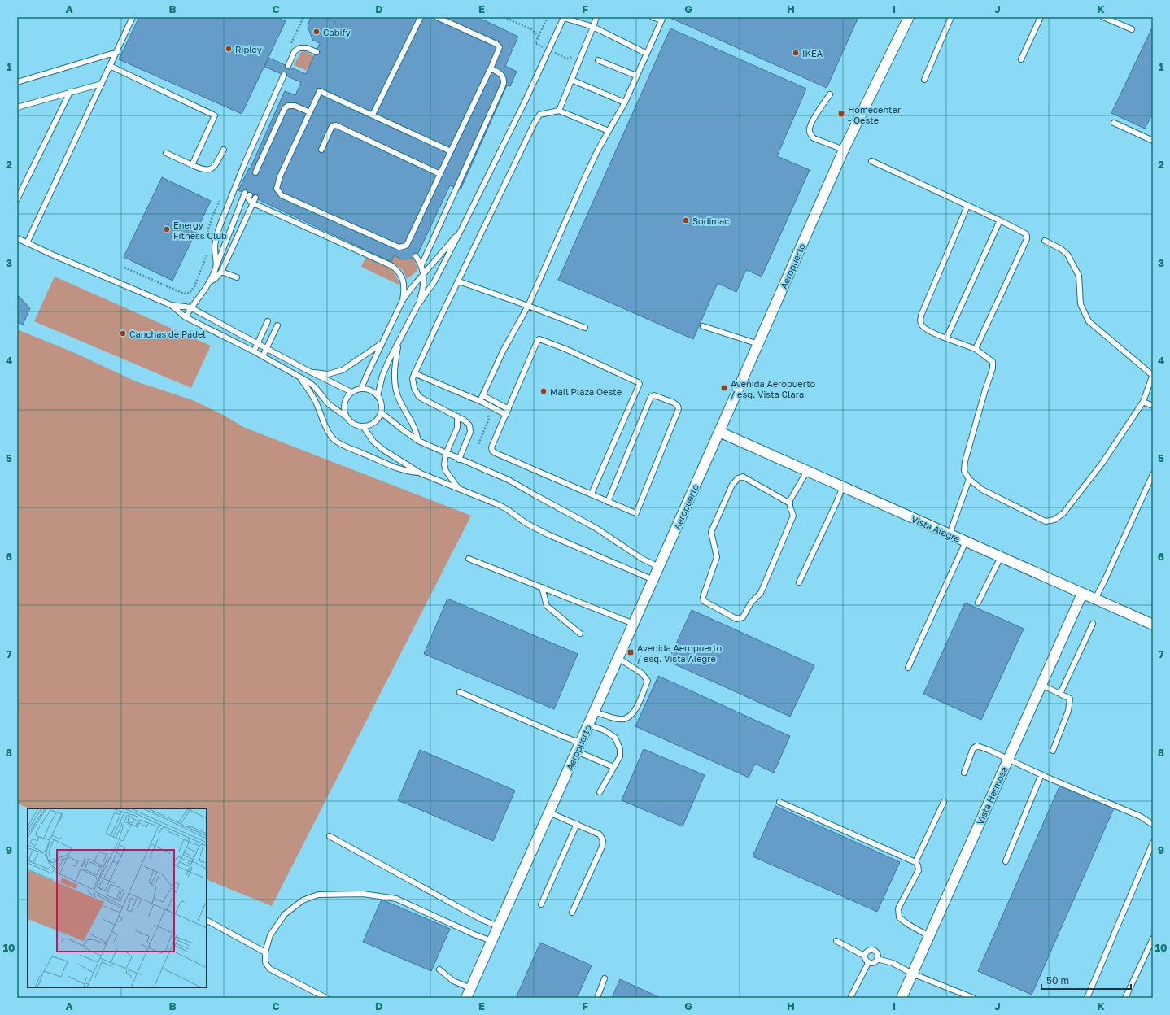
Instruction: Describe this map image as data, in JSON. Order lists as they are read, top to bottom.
{
  "streets": {
    "street": ["Aeropuerto", "Vista Alegre", "Vista Hermosa"]
  },
  "crossings": [
    ["Aeropuerto", "Vista Alegre"],
    ["Vista Alegre", "Vista Hermosa"]
  ],
  "places": {
    "other": [
      "Cabify",
      "Ripley",
      "IKEA",
      "Sodimac",
      "Energy Fitness Club",
      "Canchas de Pádel",
      "Mall Plaza Oeste"
    ],
    "transit": ["Homecenter - Oeste", "Avenida Aeropuerto / esq. Vista Clara", "Avenida Aeropuerto / esq. Vista Alegre"]
  },
  "scale_bar": "50 m",
  "grid": {
    "columns": [
      "A",
      "B",
      "C",
      "D",
      "E",
      "F",
      "G",
      "H",
      "I",
      "J",
      "K"
    ],
    "rows": [
      "1",
      "2",
      "3",
      "4",
      "5",
      "6",
      "7",
      "8",
      "9",
      "10"
    ]
  }
}
